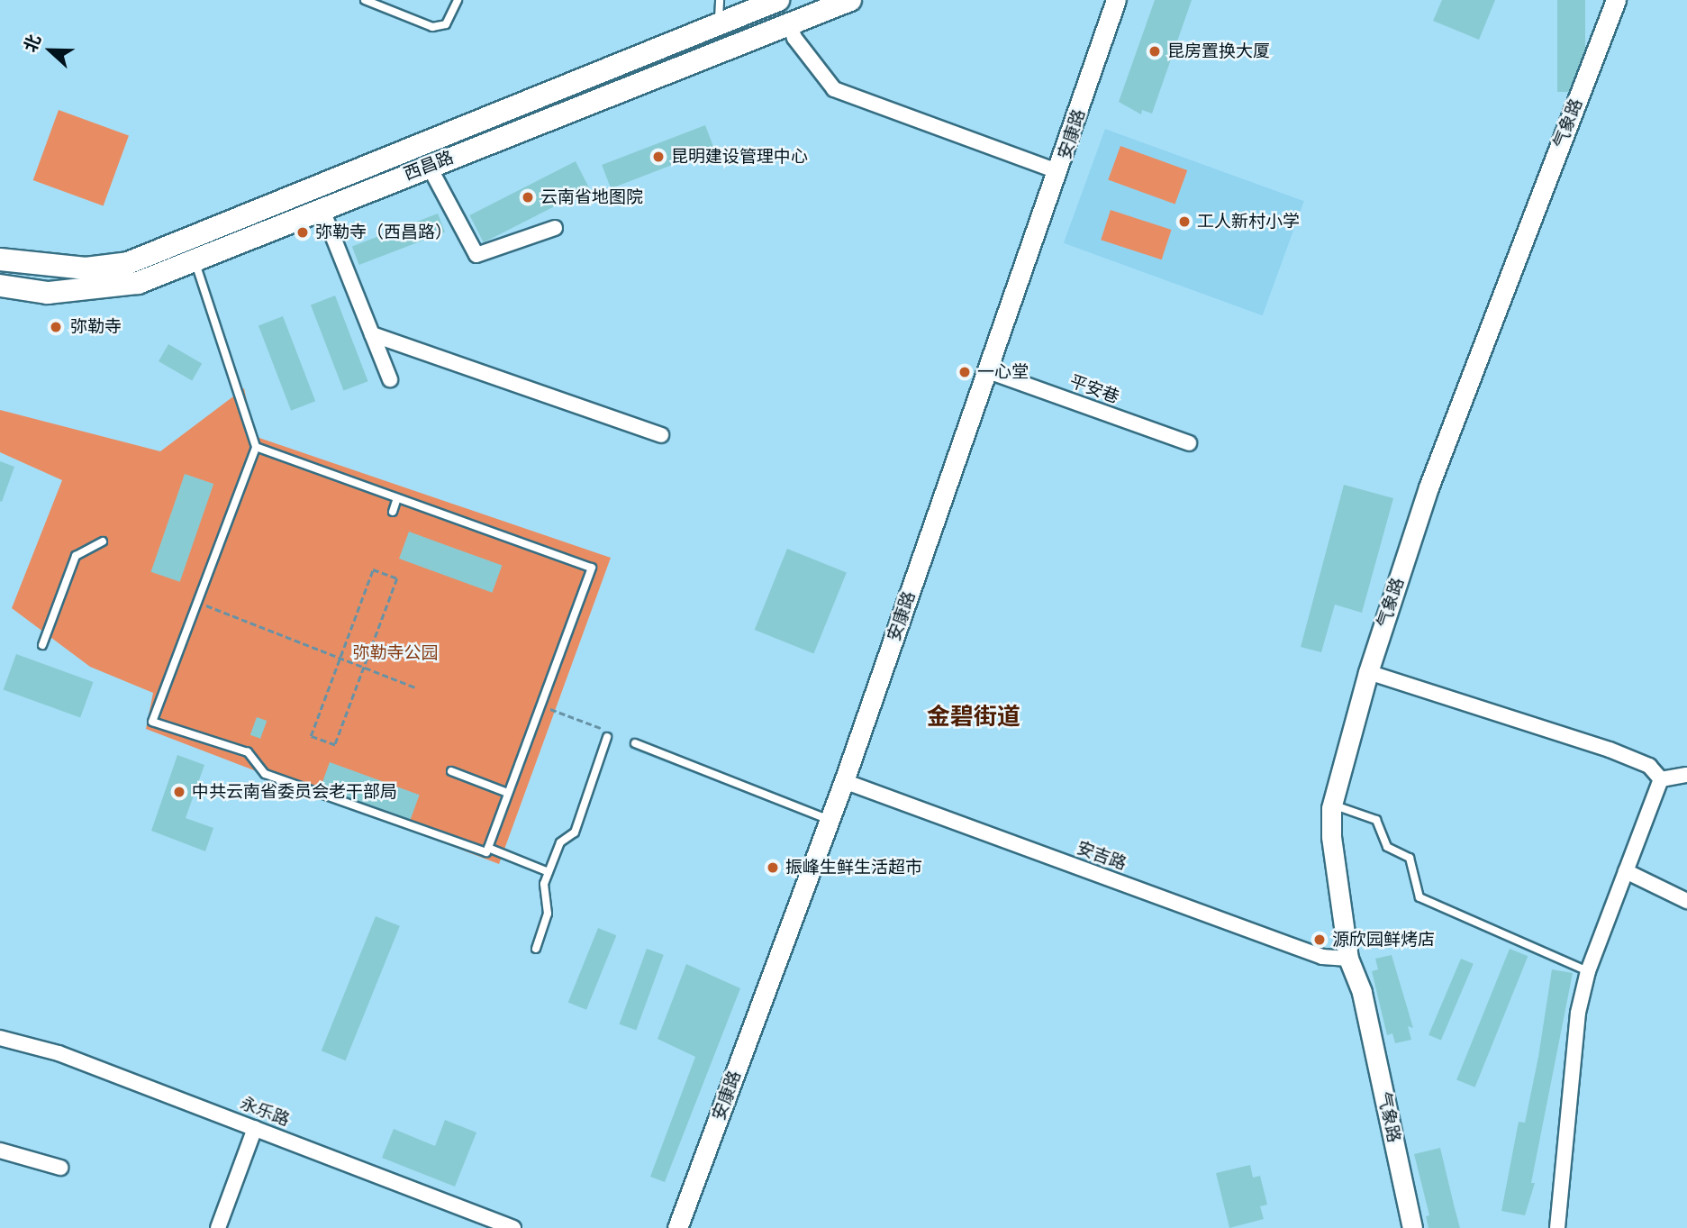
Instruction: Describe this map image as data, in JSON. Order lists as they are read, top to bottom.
{
  "streets": {
    "main road": ["西昌路"],
    "street": [
      "气象路",
      "安康路",
      "平安巷",
      "安吉路",
      "永乐路"
    ]
  },
  "crossings": [
    ["气象路", "安吉路"],
    ["安康路", "平安巷"],
    ["安康路", "安吉路"]
  ],
  "districts": ["金碧街道"],
  "parks": ["弥勒寺公园"],
  "places": [
    "昆房置换大厦",
    "昆明建设管理中心",
    "云南省地图院",
    "工人新村小学",
    "弥勒寺（西昌路）",
    "弥勒寺",
    "一心堂",
    "中共云南省委员会老干部局",
    "振峰生鲜生活超市",
    "源欣园鲜烤店"
  ],
  "north": "left"
}
